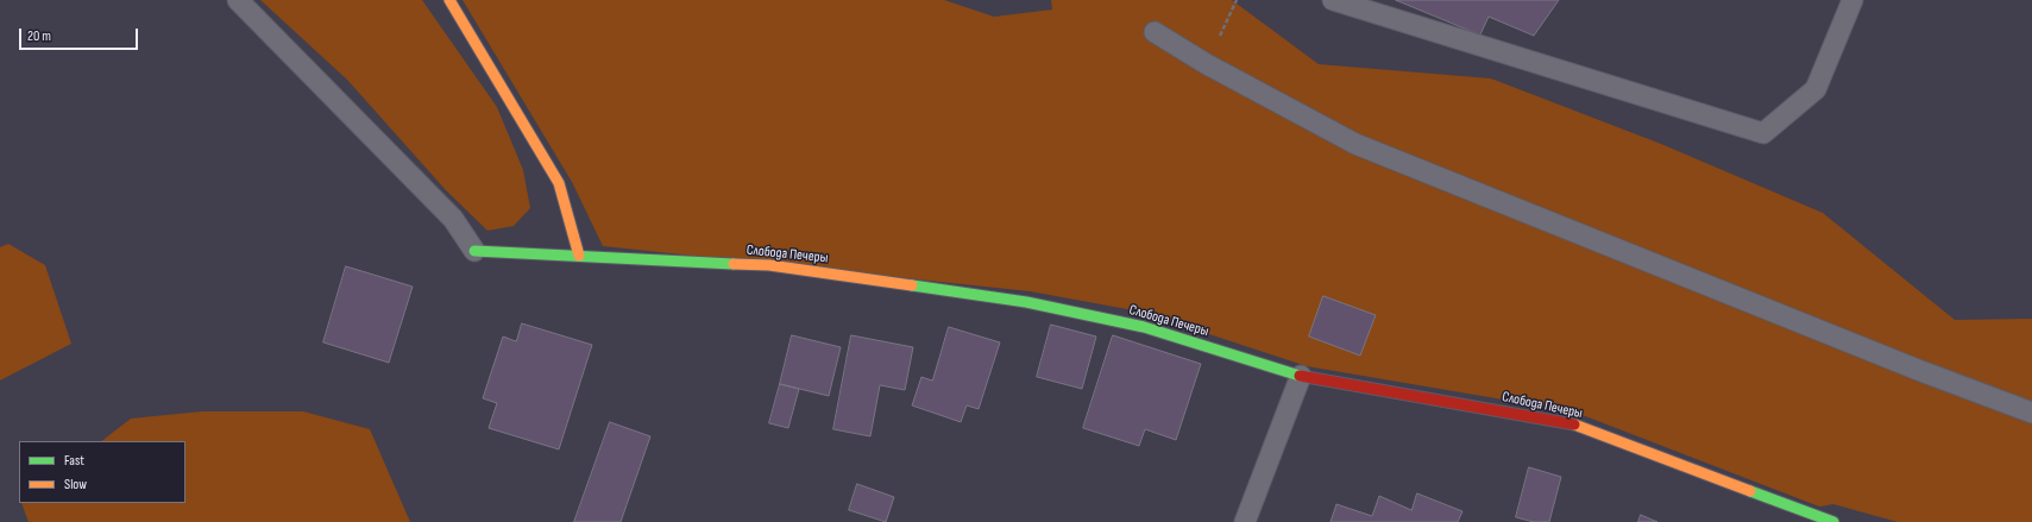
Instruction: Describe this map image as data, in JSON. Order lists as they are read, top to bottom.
{
  "streets": {
    "street": ["Слобода Печеры"]
  },
  "legend": ["Fast", "Slow"],
  "scale_bar": "20 m"
}
